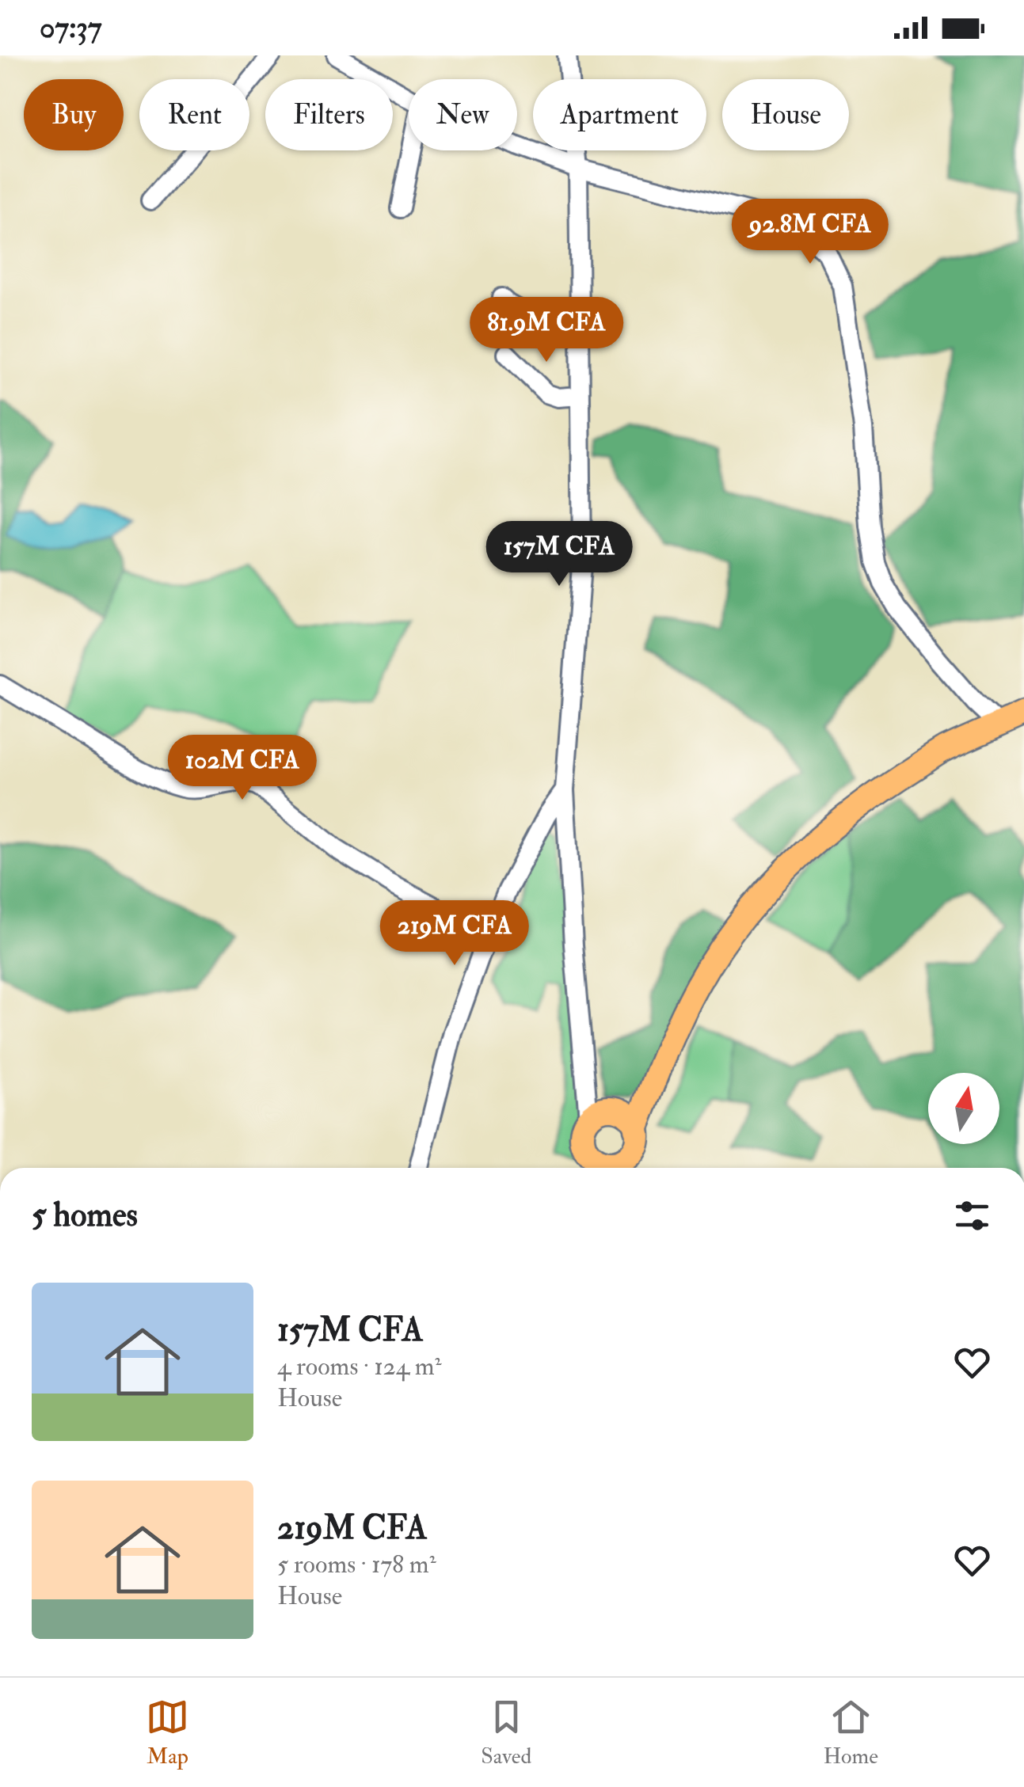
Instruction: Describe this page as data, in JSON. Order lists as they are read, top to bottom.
{
  "north": "top",
  "page": {
    "status": "07:37",
    "chip": [
      "Buy",
      "Rent",
      "Filters",
      "New",
      "Apartment",
      "House"
    ],
    "price": [
      "92.8M CFA",
      "81.9M CFA",
      "157M CFA",
      "102M CFA",
      "219M CFA"
    ],
    "heading": "5 homes",
    "list": [
      {
        "name": "157M CFA",
        "note": "4 rooms · 124 m² · House"
      },
      {
        "name": "219M CFA",
        "note": "5 rooms · 178 m² · House"
      }
    ],
    "tabs": ["Map", "Saved", "Home"]
  }
}
